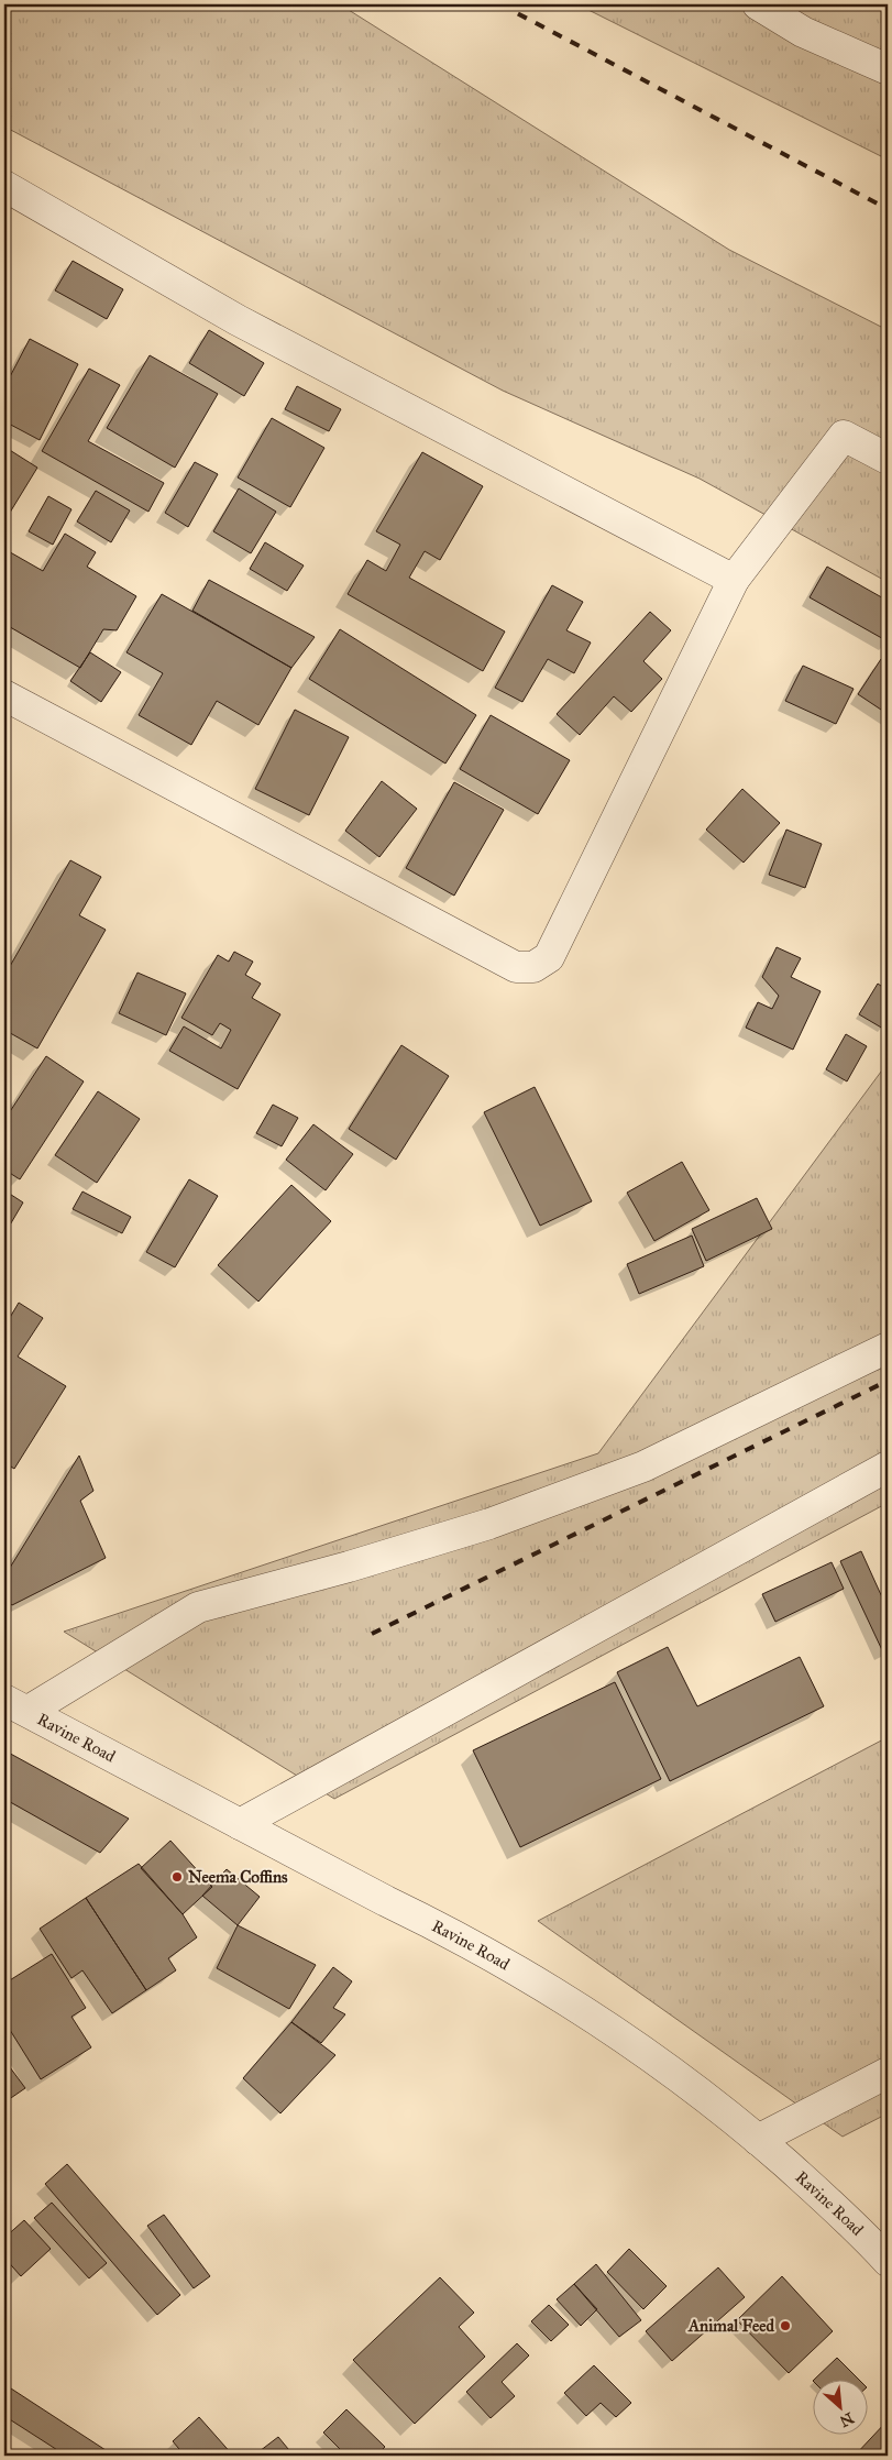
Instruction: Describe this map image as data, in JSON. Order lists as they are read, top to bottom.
{
  "streets": {
    "street": ["Ravine Road"]
  },
  "places": ["Neema Coffins", "Animal Feed"],
  "north": "bottom right"
}
